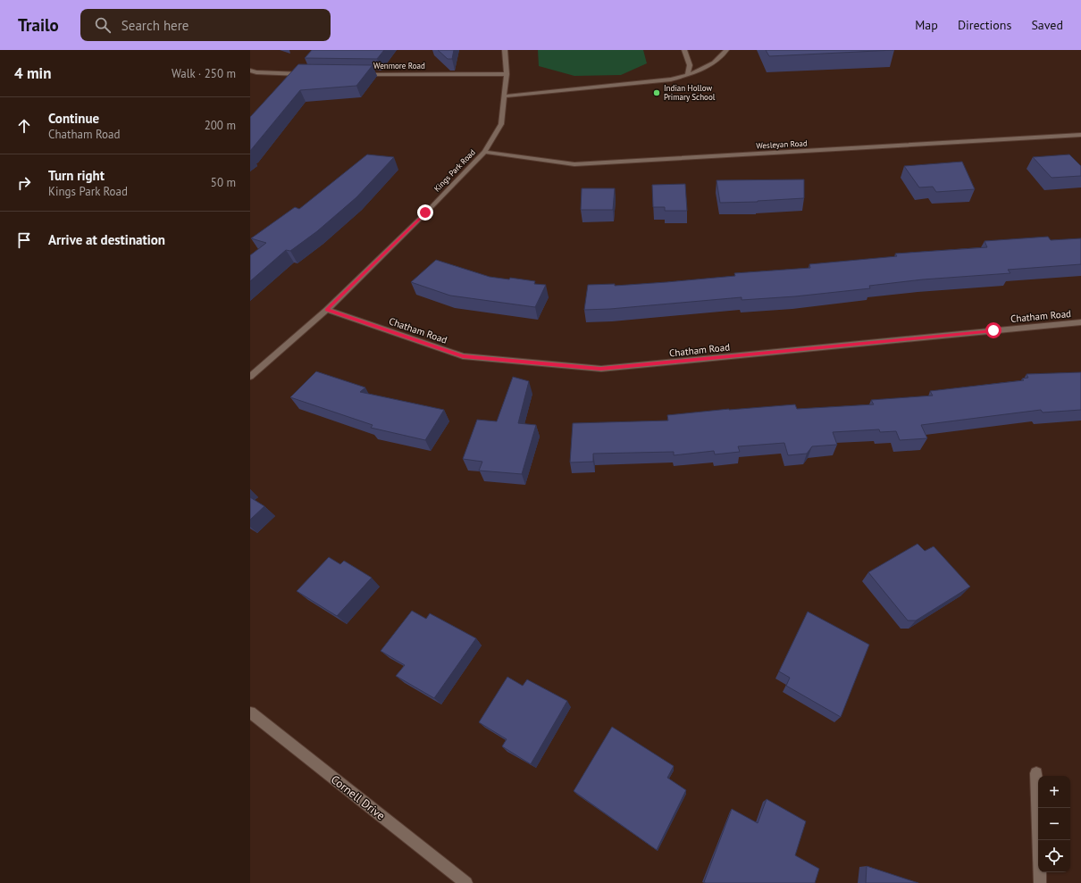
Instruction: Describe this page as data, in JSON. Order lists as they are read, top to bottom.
{
  "streets": {
    "street": [
      "Wenmore Road",
      "Wesleyan Road",
      "Kings Park Road",
      "Chatham Road",
      "Cornell Drive"
    ]
  },
  "crossings": [
    ["Wenmore Road", "Kings Park Road"],
    ["Wesleyan Road", "Kings Park Road"],
    ["Kings Park Road", "Chatham Road"]
  ],
  "places": ["Indian Hollow Primary School"],
  "page": {
    "header": "Trailo",
    "search": "Search here",
    "nav": ["Map", "Directions", "Saved"],
    "heading": ["4 min", "Walk · 250 m"],
    "list": [
      ["Continue", "Chatham Road", "200 m"],
      ["Turn right", "Kings Park Road", "50 m"],
      "Arrive at destination"
    ],
    "map_buttons": ["+", "−"]
  }
}
